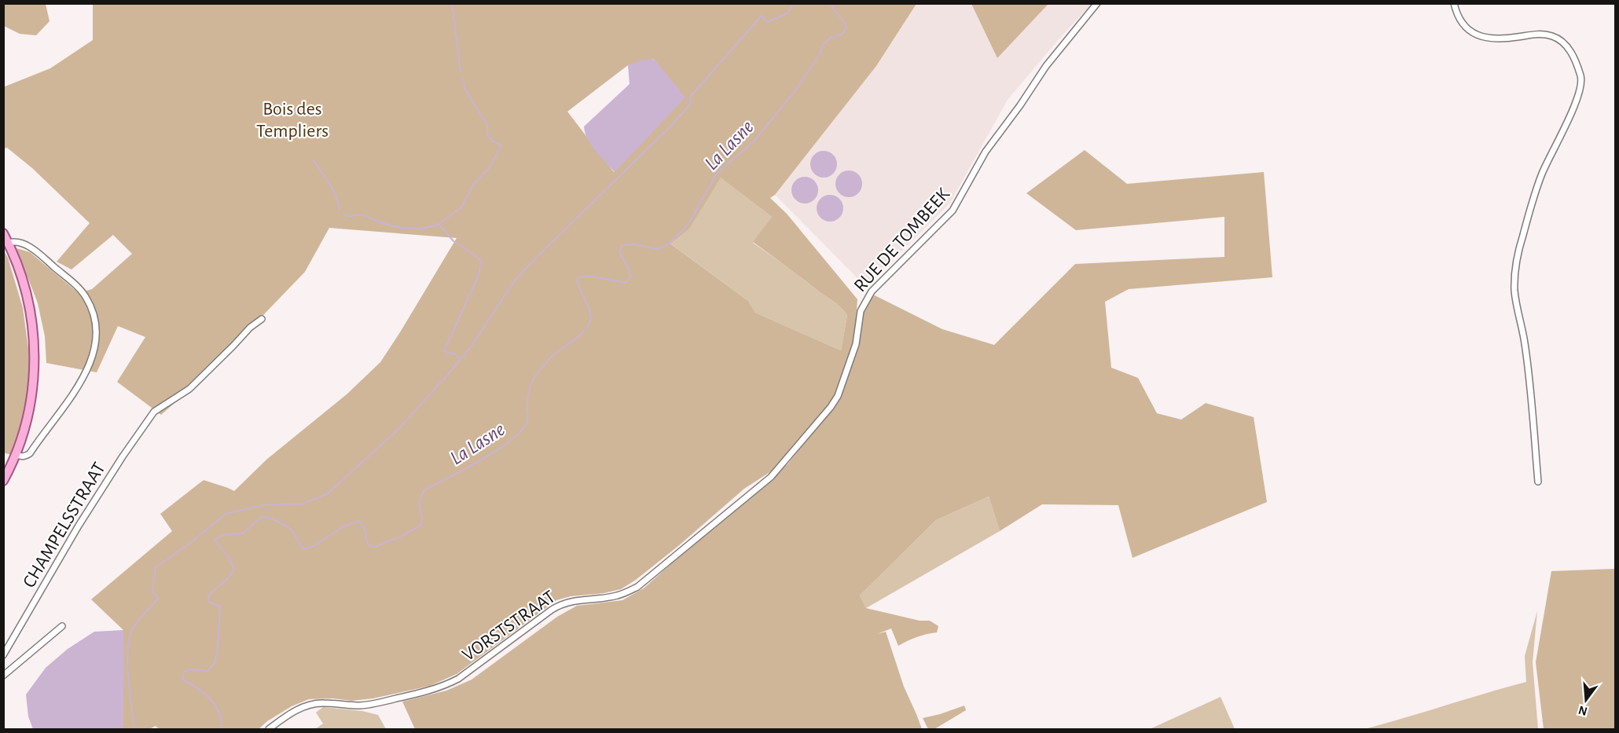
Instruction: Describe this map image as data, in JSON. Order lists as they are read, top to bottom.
{
  "streets": {
    "street": ["RUE DE TOMBEEK", "CHAMPELSSTRAAT", "VORSTSTRAAT"]
  },
  "crossings": [
    ["RUE DE TOMBEEK", "VORSTSTRAAT"]
  ],
  "water": ["La Lasne"],
  "parks": ["Bois des Templiers"],
  "north": "bottom"
}
